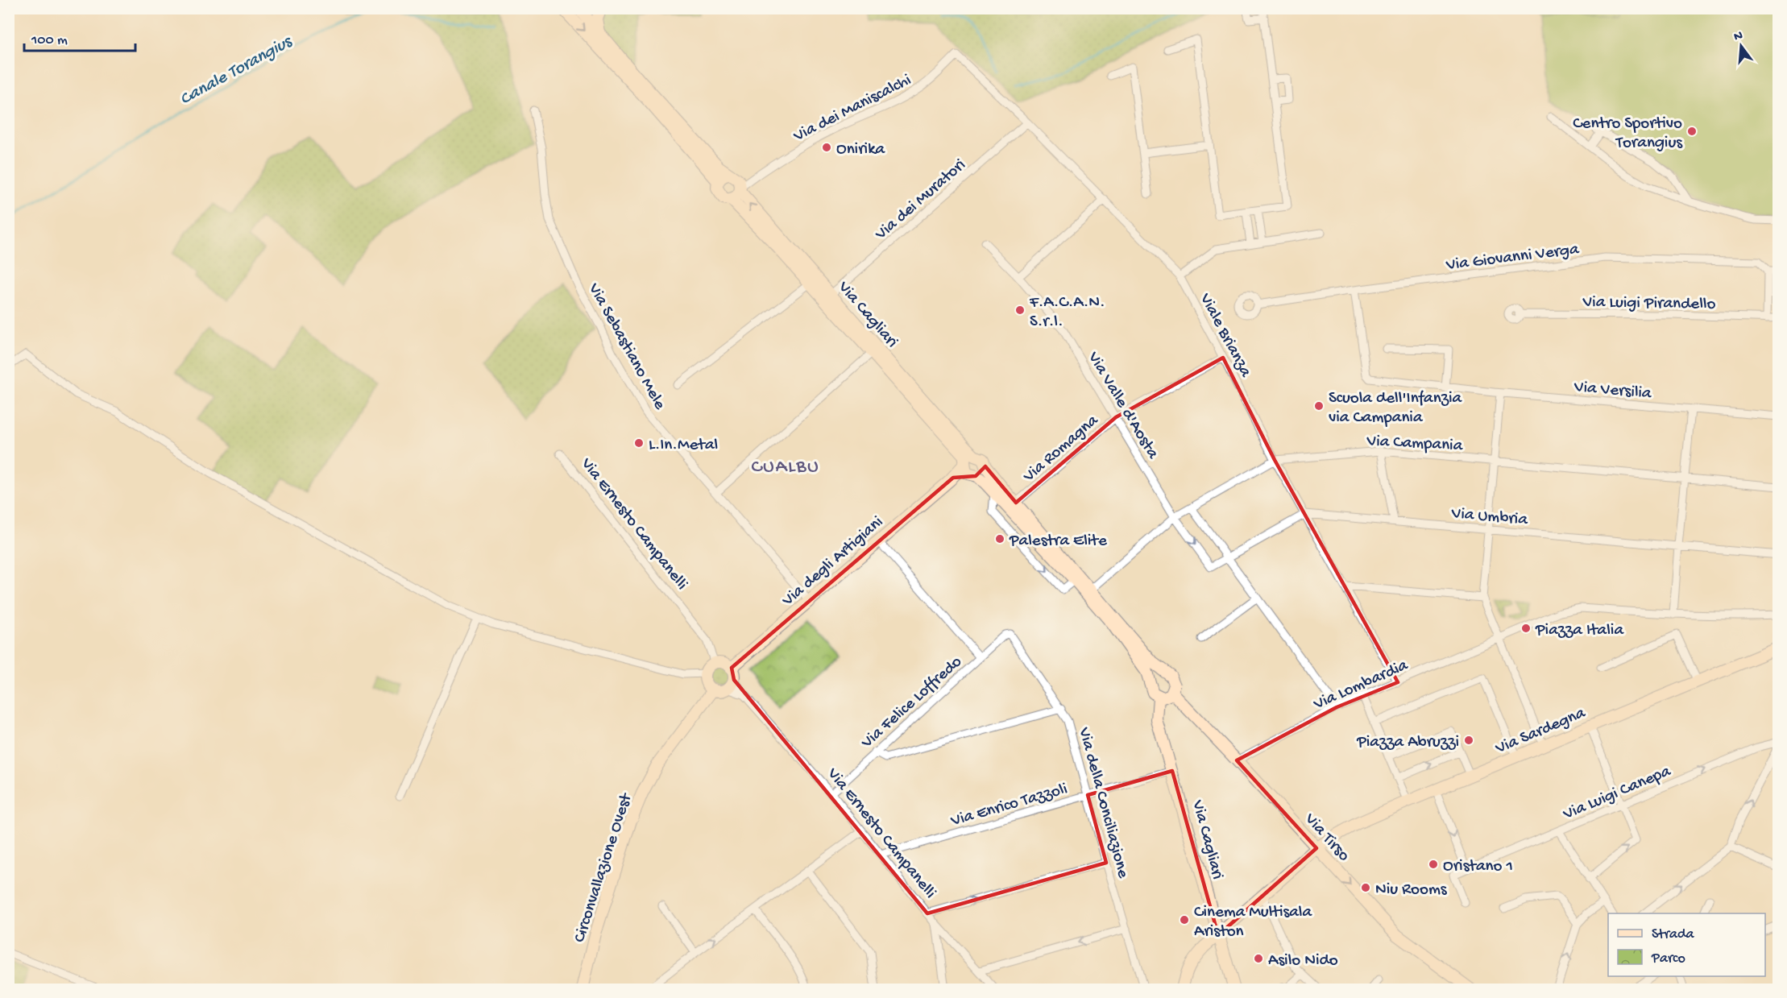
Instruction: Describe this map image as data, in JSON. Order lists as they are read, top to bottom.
{
  "streets": {
    "main road": [
      "Via Cagliari",
      "Via Ernesto Campanelli",
      "Via degli Artigiani",
      "Via Sardegna",
      "Via Tirso",
      "Circonvallazione Ovest"
    ],
    "street": [
      "Via dei Maniscalchi",
      "Via dei Muratori",
      "Via Giovanni Verga",
      "Via Luigi Pirandello",
      "Viale Brianza",
      "Via Sebastiano Mele",
      "Via Versilia",
      "Via Valle d'Aosta",
      "Via Campania",
      "Via Romagna",
      "Via Umbria",
      "Via Lombardia",
      "Via Felice Loffredo",
      "Via Luigi Canepa",
      "Via della Conciliazione",
      "Via Enrico Tazzoli"
    ]
  },
  "crossings": [
    ["Via dei Maniscalchi", "Via Cagliari"],
    ["Via dei Maniscalchi", "Viale Brianza"],
    ["Via dei Muratori", "Via Cagliari"],
    ["Via dei Muratori", "Viale Brianza"],
    ["Via Giovanni Verga", "Via Versilia"],
    ["Via Cagliari", "Via Campania"],
    ["Via Cagliari", "Via Romagna"],
    ["Via Cagliari", "Via degli Artigiani"],
    ["Via Cagliari", "Via Sardegna"],
    ["Via Cagliari", "Via Enrico Tazzoli"],
    ["Via Cagliari", "Via Tirso"],
    ["Viale Brianza", "Via Campania"],
    ["Viale Brianza", "Via Romagna"],
    ["Viale Brianza", "Via Umbria"],
    ["Viale Brianza", "Via Lombardia"],
    ["Via Sebastiano Mele", "Via degli Artigiani"],
    ["Via Valle d'Aosta", "Via Campania"],
    ["Via Valle d'Aosta", "Via Romagna"],
    ["Via Ernesto Campanelli", "Via degli Artigiani"],
    ["Via Ernesto Campanelli", "Via Felice Loffredo"],
    ["Via Ernesto Campanelli", "Via Enrico Tazzoli"],
    ["Via Ernesto Campanelli", "Circonvallazione Ovest"],
    ["Via degli Artigiani", "Circonvallazione Ovest"],
    ["Via Lombardia", "Via Tirso"],
    ["Via Felice Loffredo", "Via della Conciliazione"],
    ["Via Sardegna", "Via Tirso"],
    ["Via della Conciliazione", "Via Enrico Tazzoli"]
  ],
  "one_way": ["Via Luigi Canepa", "Via Tirso"],
  "districts": ["CUALBU"],
  "water": ["Canale Torangius"],
  "places": [
    "Centro Sportivo Torangius",
    "Onirika",
    "F.A.C.A.N. S.r.l.",
    "Scuola dell'Infanzia via Campania",
    "L.In.Metal",
    "Palestra Elite",
    "Piazza Italia",
    "Piazza Abruzzi",
    "Oristano 1",
    "Niu Rooms",
    "Cinema Multisala Ariston",
    "Asilo Nido"
  ],
  "legend": ["Strada", "Parco"],
  "scale_bar": "100 m",
  "north": "top"
}
